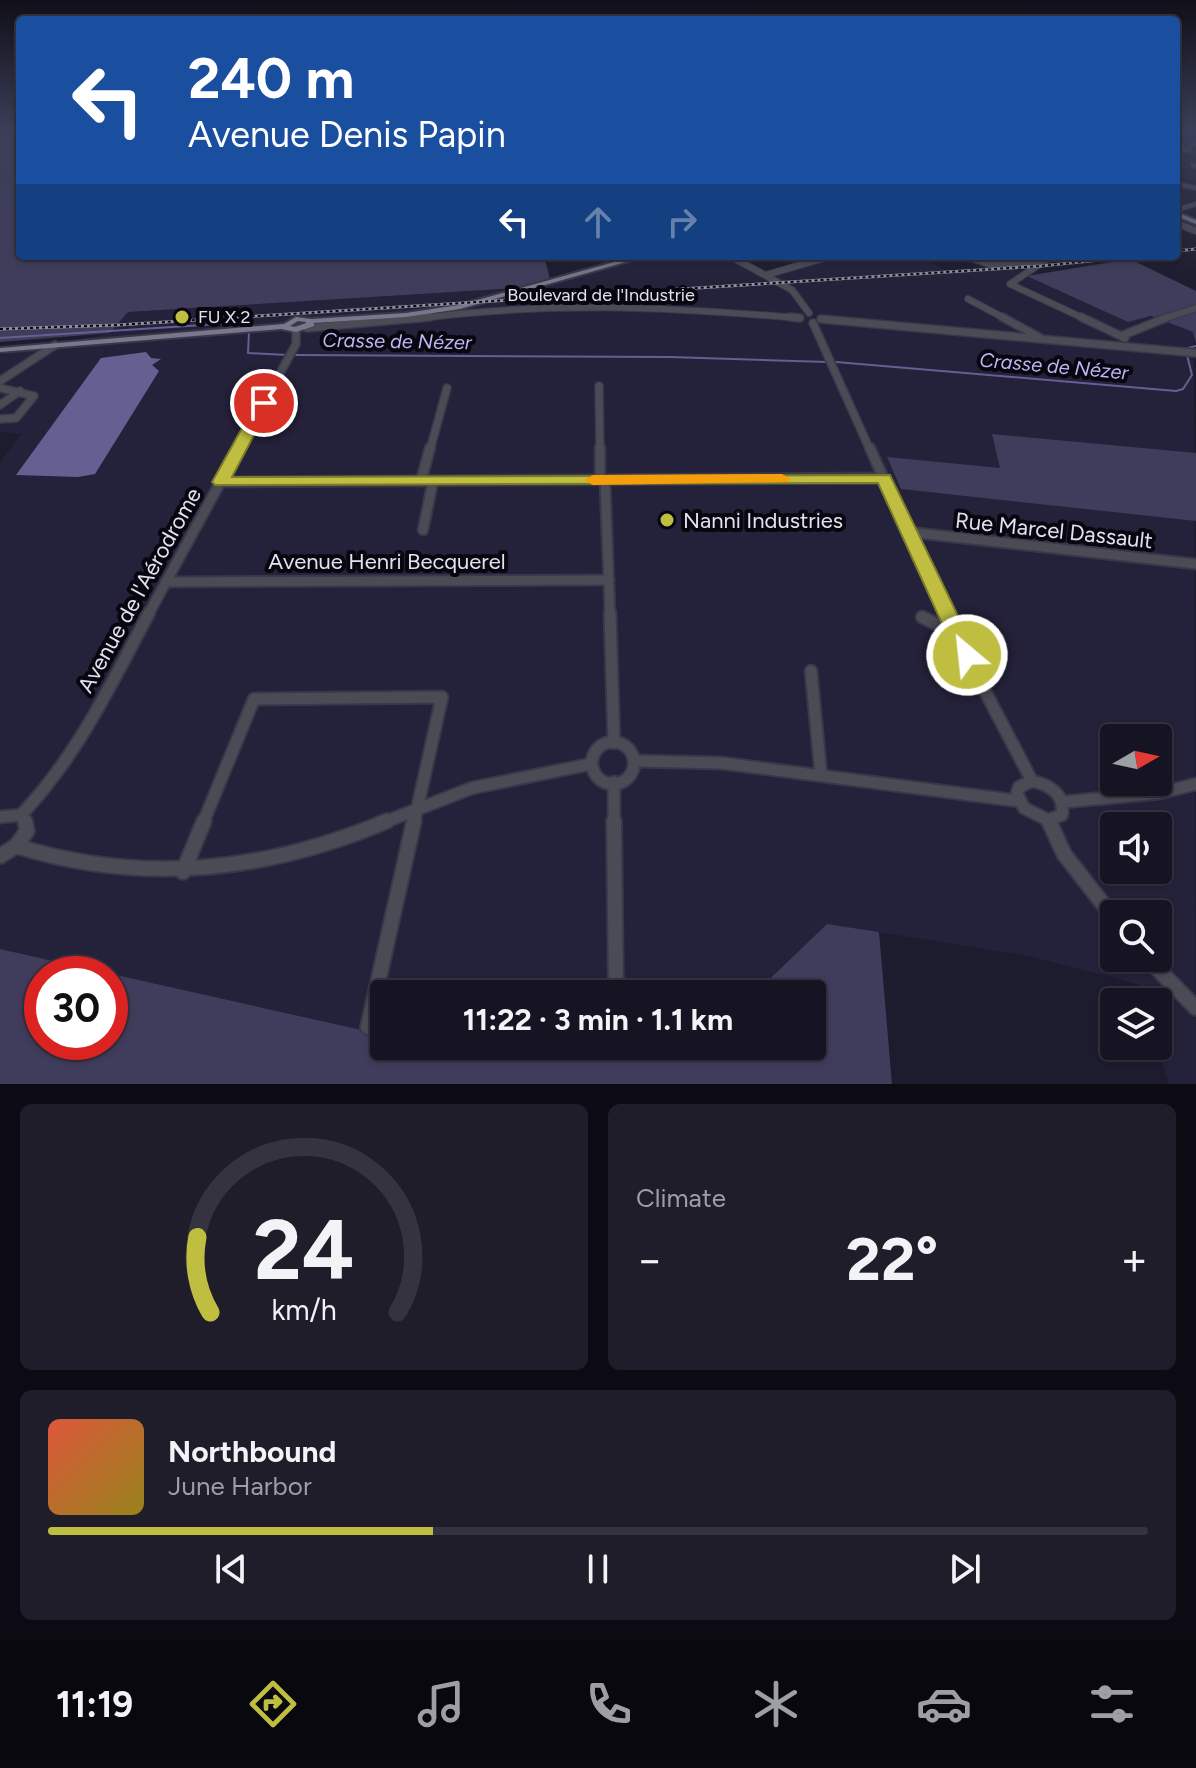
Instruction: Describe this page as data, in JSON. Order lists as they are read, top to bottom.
{
  "streets": {
    "street": [
      "Boulevard de l'Industrie",
      "Rue Marcel Dassault",
      "Avenue Henri Becquerel",
      "Avenue de l'Aérodrome"
    ]
  },
  "crossings": [
    ["Avenue Henri Becquerel", "Avenue de l'Aérodrome"]
  ],
  "water": ["Crasse de Nézer"],
  "places": ["FU X 2", "Nanni Industries"],
  "north": "right",
  "page": {
    "turn": ["240 m", "Avenue Denis Papin"],
    "limit": "30",
    "trip": "11:22 · 3 min · 1.1 km",
    "tile": "Climate",
    "heat": ["−", "22°", "+"],
    "song": ["Northbound", "June Harbor"],
    "tabs": "11:19",
    "gauge": ["24", "km/h"]
  }
}
